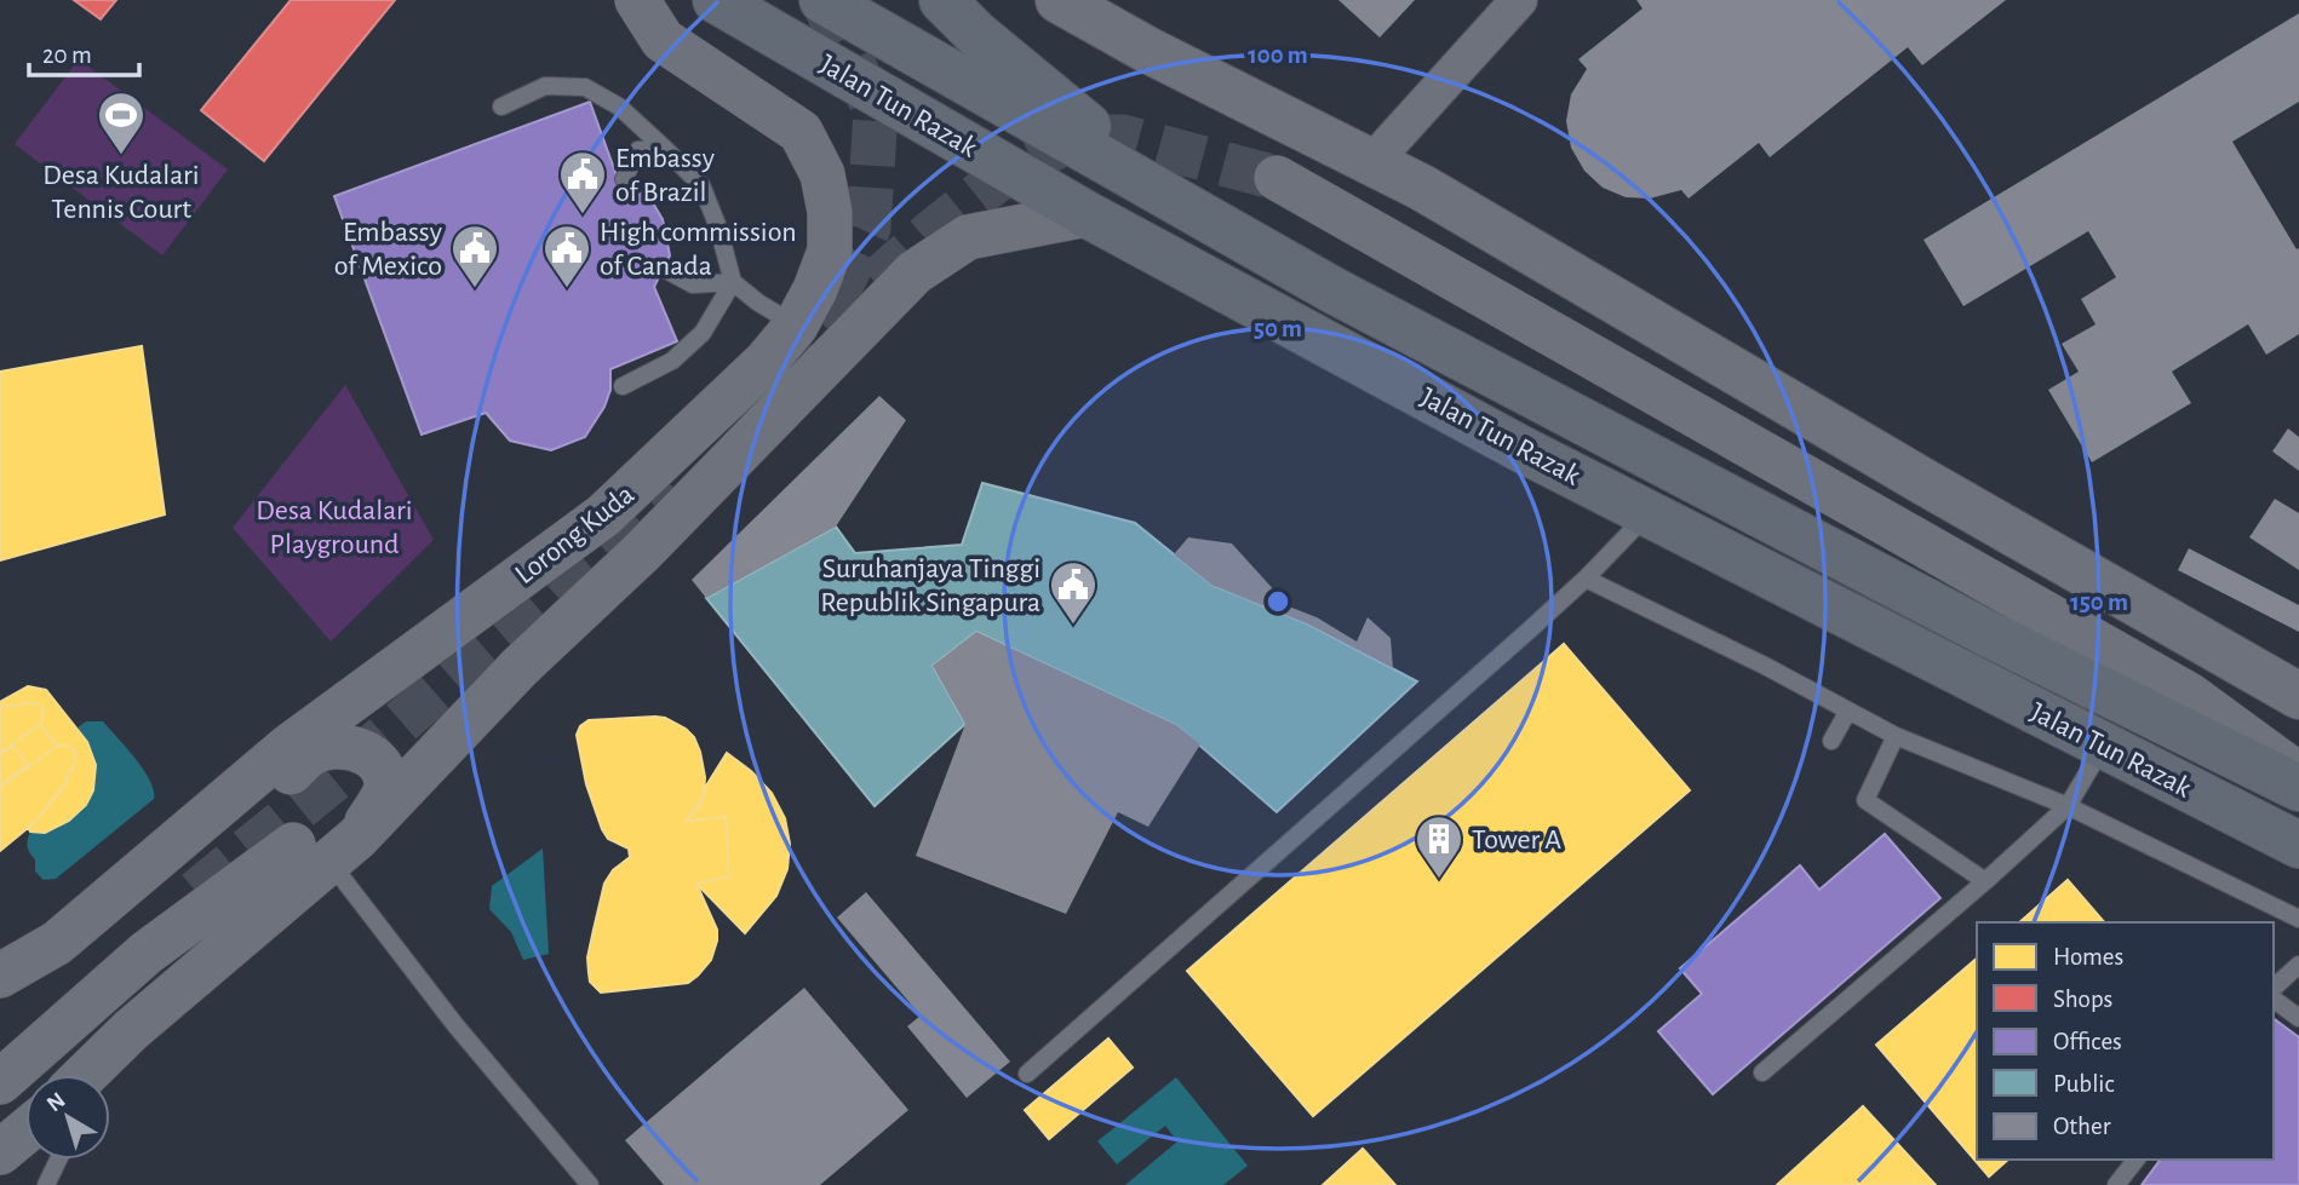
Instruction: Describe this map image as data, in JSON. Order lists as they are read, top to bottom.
{
  "streets": {
    "main road": ["Jalan Tun Razak"],
    "street": ["Lorong Kuda"]
  },
  "crossings": [
    ["Jalan Tun Razak", "Lorong Kuda"]
  ],
  "parks": ["Desa Kudalari Playground"],
  "places": {
    "sports": ["Desa Kudalari Tennis Court"],
    "public building": [
      "Embassy of Brazil",
      "Embassy of Mexico",
      "High commission of Canada",
      "Suruhanjaya Tinggi Republik Singapura"
    ],
    "building": ["Tower A"]
  },
  "legend": [
    "Homes",
    "Shops",
    "Offices",
    "Public",
    "Other"
  ],
  "scale_bar": "20 m",
  "north": "top left",
  "rings": ["100 m", "50 m", "150 m"]
}
